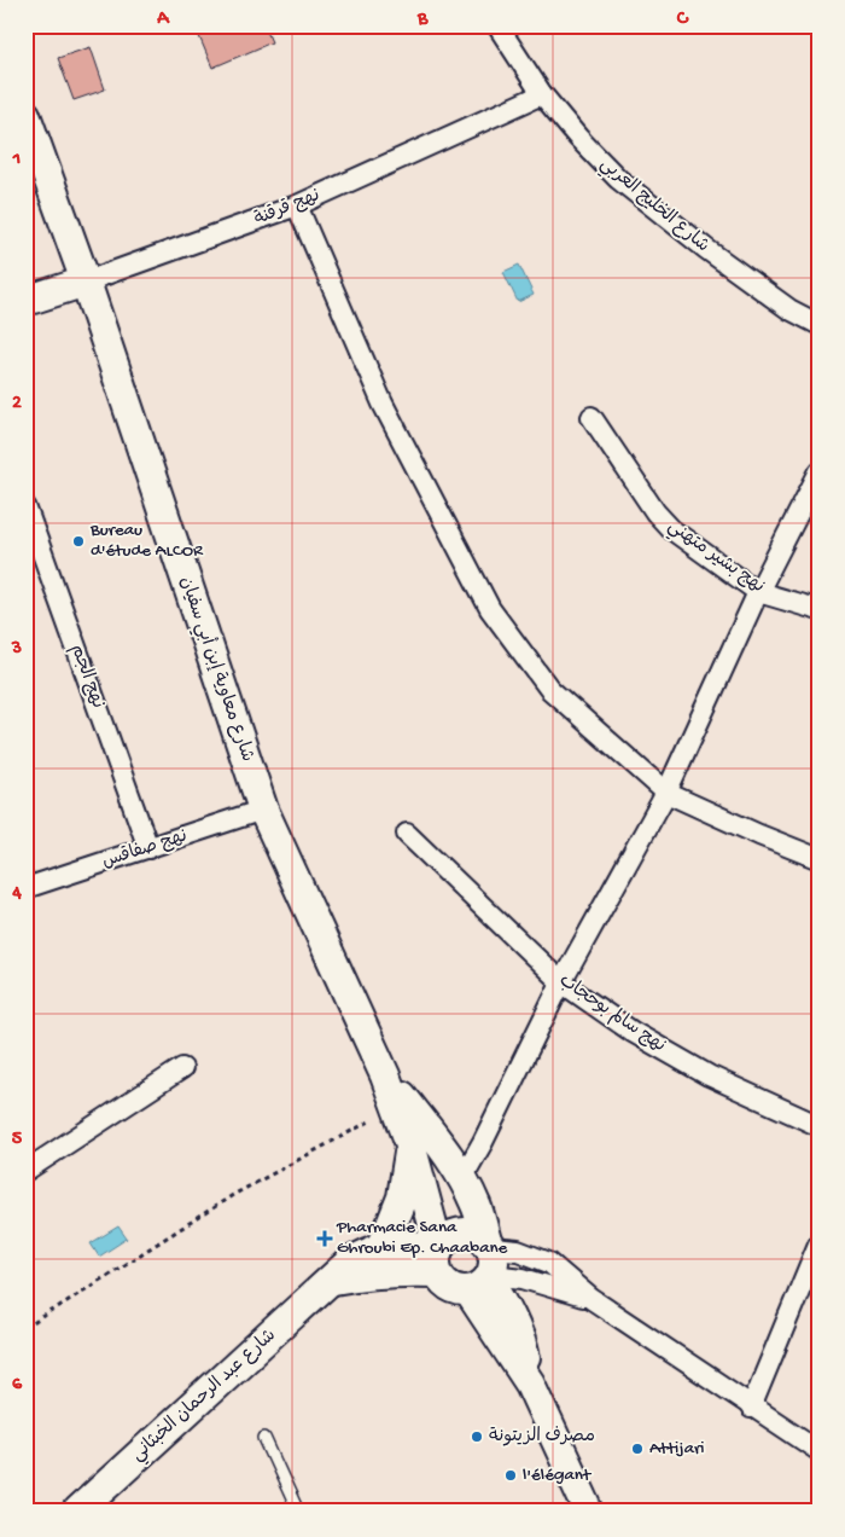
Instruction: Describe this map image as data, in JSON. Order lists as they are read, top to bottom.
{
  "streets": {
    "main road": ["نهج قرقنة", "شارع معاوية إبن أبي سفيان", "شارع عبد الرحمان الخبثاني"],
    "street": [
      "شارع الخليج العربي",
      "نهج بشير متهني",
      "نهج الجم",
      "نهج صفاقس",
      "نهج سالم بوحجاب"
    ]
  },
  "crossings": [
    ["شارع الخليج العربي", "نهج قرقنة"],
    ["نهج قرقنة", "شارع معاوية إبن أبي سفيان"],
    ["شارع معاوية إبن أبي سفيان", "نهج صفاقس"],
    ["نهج الجم", "نهج صفاقس"]
  ],
  "places": {
    "other": [
      "Bureau d'étude ALCOR",
      "مصرف الزيتونة",
      "Attijari",
      "l'élégant"
    ],
    "health": ["Pharmacie Sana Ghroubi Ep. Chaabane"]
  },
  "grid": {
    "columns": ["A", "B", "C"],
    "rows": [
      "1",
      "2",
      "3",
      "4",
      "5",
      "6"
    ]
  }
}
